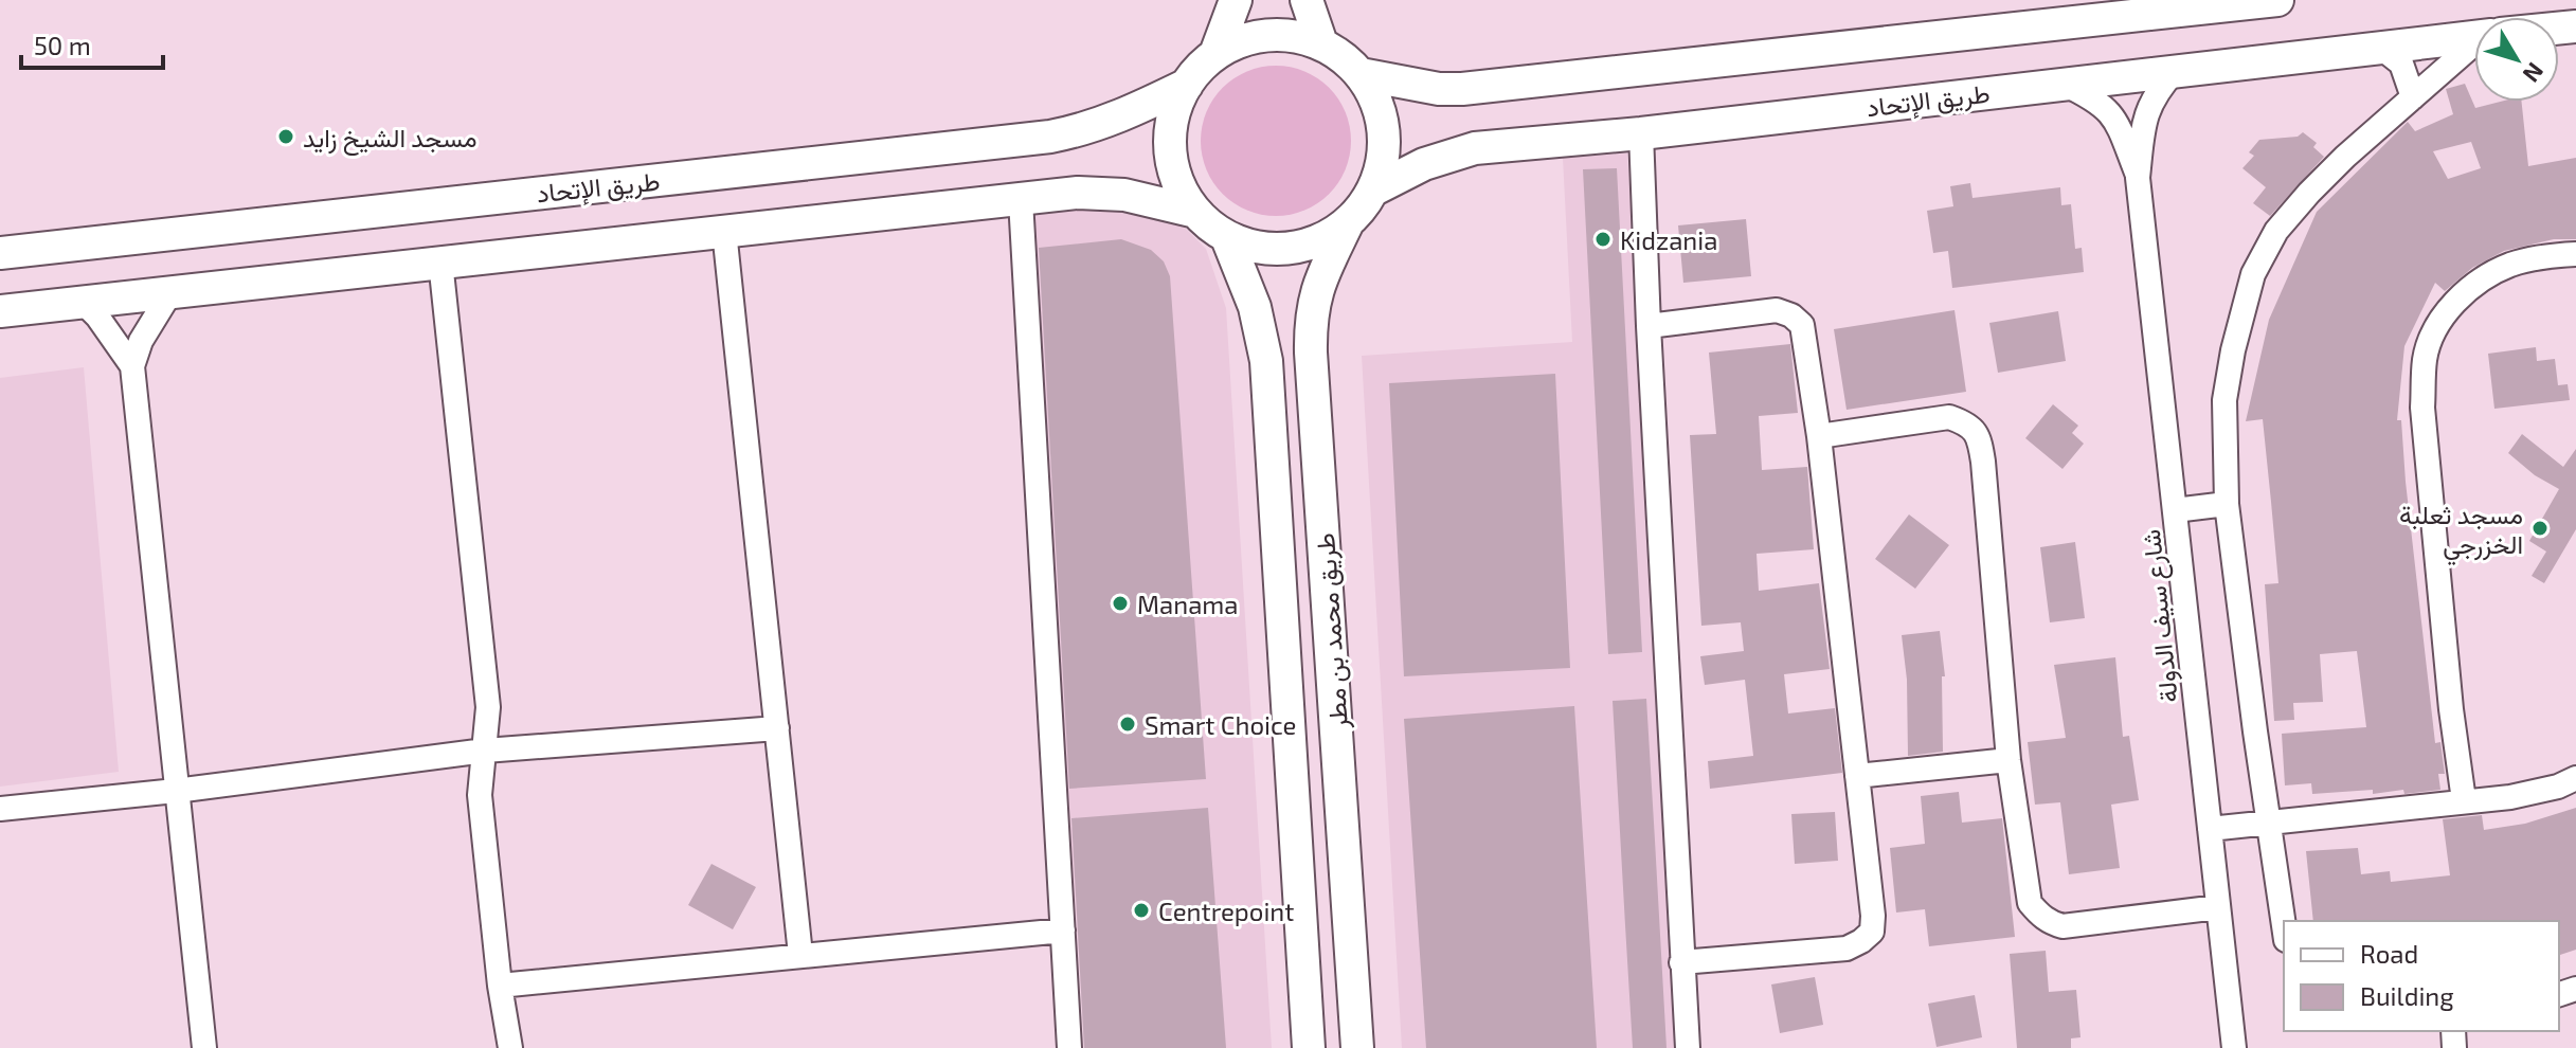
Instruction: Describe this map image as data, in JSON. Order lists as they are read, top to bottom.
{
  "streets": {
    "street": ["طريق اﻹتحاد", "شارع سيف الدولة", "طريق محمد بن مطر"]
  },
  "crossings": [
    ["طريق اﻹتحاد", "شارع سيف الدولة"],
    ["طريق اﻹتحاد", "طريق محمد بن مطر"]
  ],
  "places": [
    "مسجد الشيخ زايد",
    "Kidzania",
    "مسجد ثعلبة الخزرجي",
    "Manama",
    "Smart Choice",
    "Centrepoint"
  ],
  "legend": ["Road", "Building"],
  "scale_bar": "50 m",
  "north": "bottom right"
}
